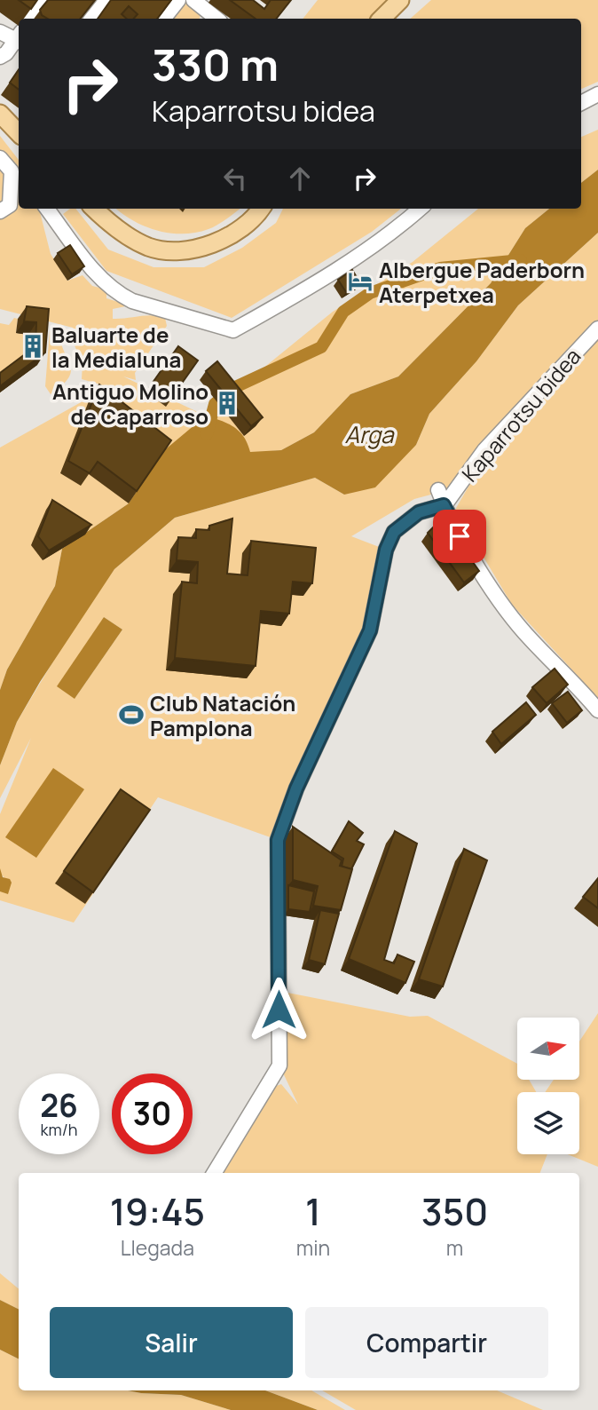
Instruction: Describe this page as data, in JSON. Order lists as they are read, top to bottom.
{
  "streets": {
    "street": ["Kaparrotsu bidea"]
  },
  "water": ["Arga"],
  "places": {
    "hotel": ["Albergue Paderborn Aterpetxea"],
    "building": ["Baluarte de la Medialuna", "Antiguo Molino de Caparroso"],
    "sports": ["Club Natación Pamplona"]
  },
  "north": "right",
  "page": {
    "turn": ["330 m", "Kaparrotsu bidea"],
    "speed": "26 km/h",
    "limit": "30",
    "eta": [
      "19:45",
      "Llegada",
      "1",
      "min",
      "350",
      "m"
    ],
    "buttons": ["Salir", "Compartir"]
  }
}
